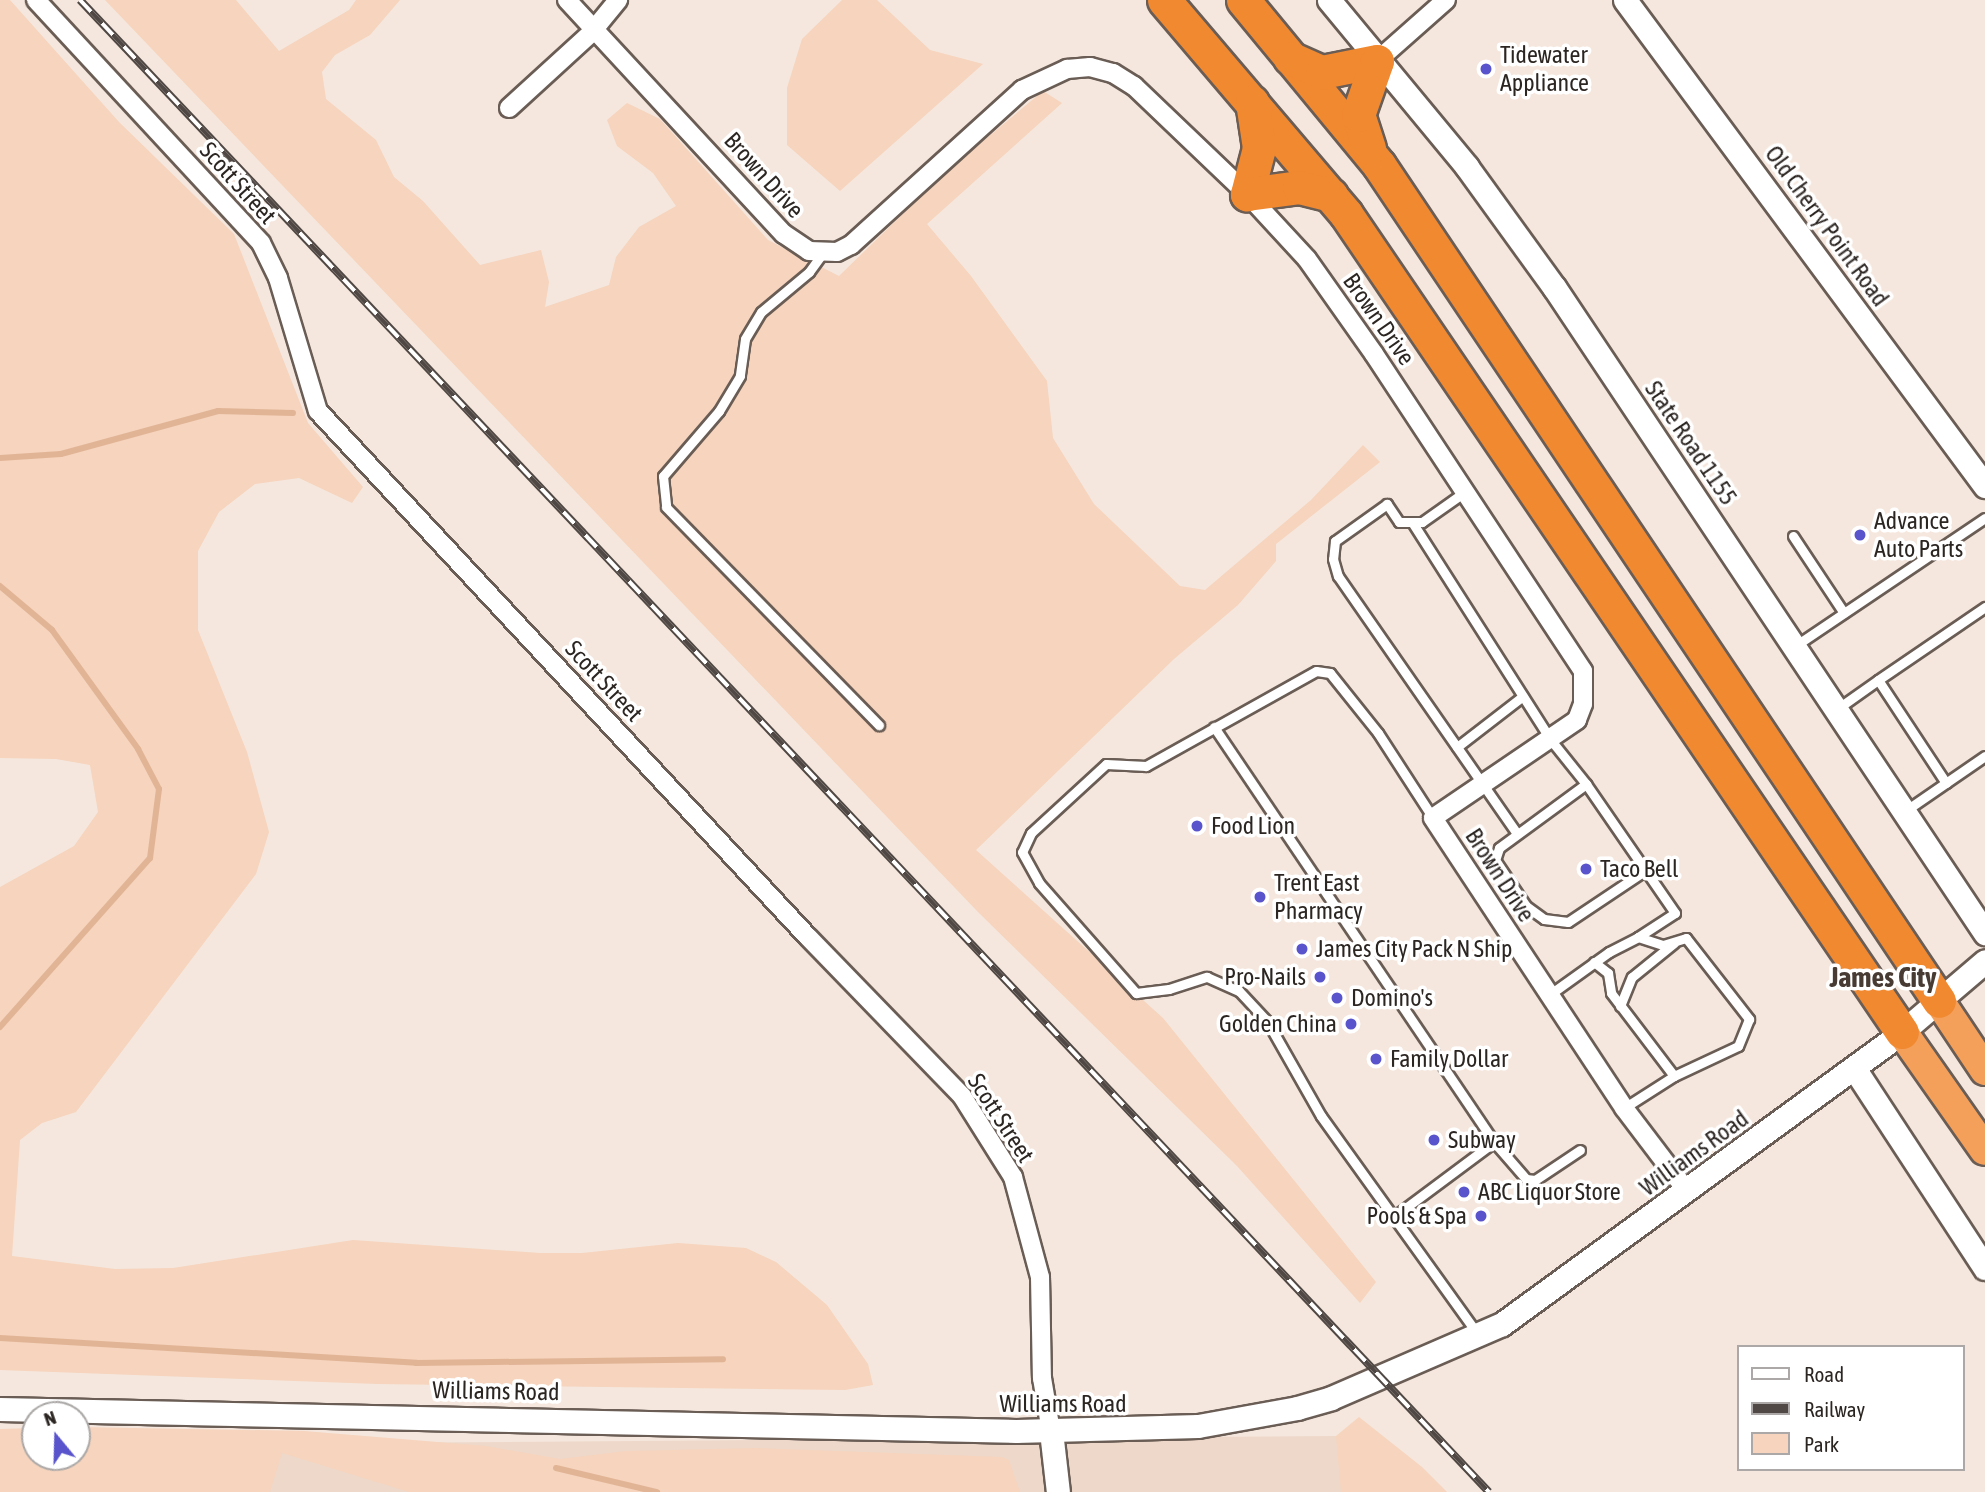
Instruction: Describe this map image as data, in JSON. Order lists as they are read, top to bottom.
{
  "streets": {
    "street": [
      "Brown Drive",
      "Scott Street",
      "Old Cherry Point Road",
      "State Road 1155",
      "Williams Road"
    ]
  },
  "crossings": [
    ["Brown Drive", "Williams Road"],
    ["Scott Street", "Williams Road"]
  ],
  "districts": ["James City"],
  "places": [
    "Tidewater Appliance",
    "Advance Auto Parts",
    "Food Lion",
    "Taco Bell",
    "Trent East Pharmacy",
    "James City Pack N Ship",
    "Pro-Nails",
    "Domino's",
    "Golden China",
    "Family Dollar",
    "Subway",
    "ABC Liquor Store",
    "Pools & Spa"
  ],
  "legend": ["Road", "Railway", "Park"],
  "north": "top"
}
